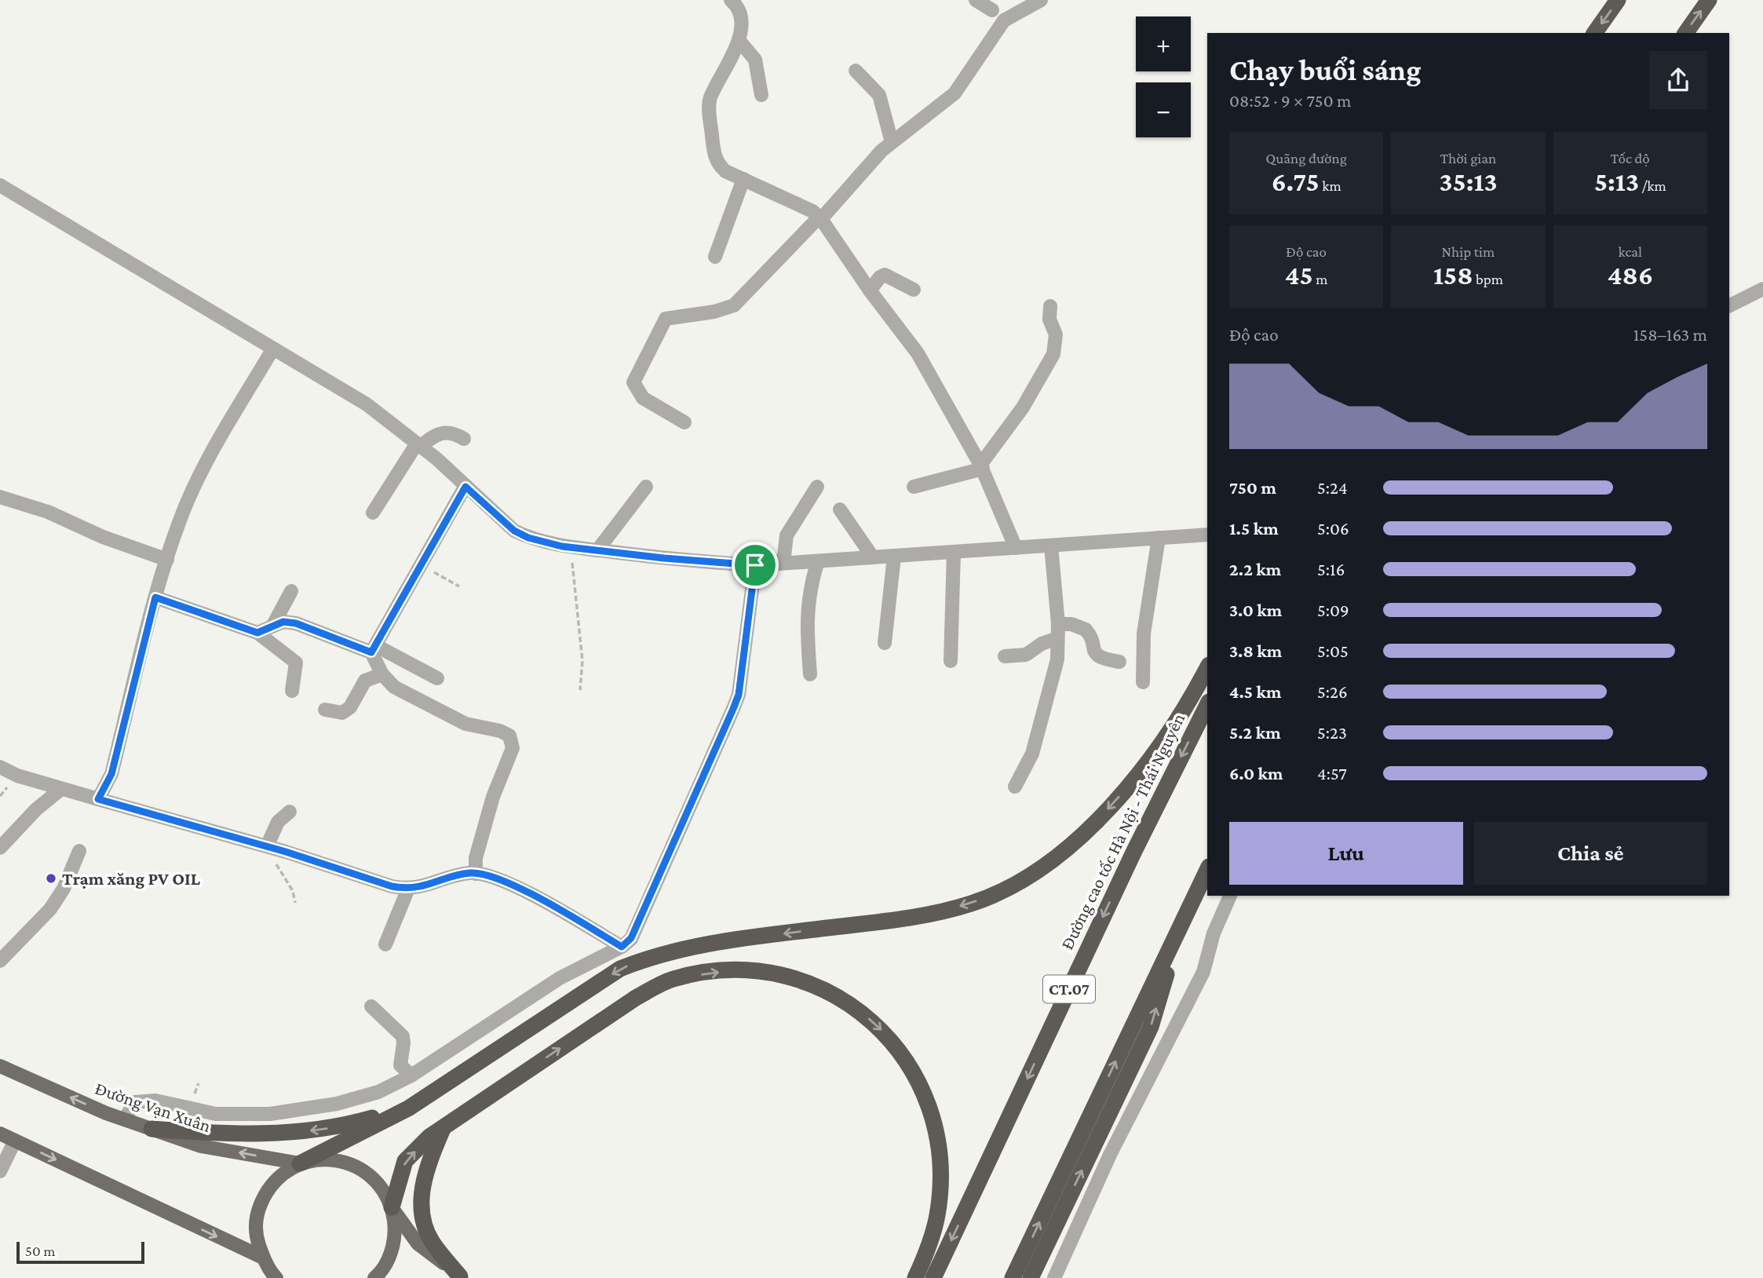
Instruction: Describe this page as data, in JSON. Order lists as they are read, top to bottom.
{
  "streets": {
    "highway": ["Đường cao tốc Hà Nội - Thái Nguyên", "CT.07"],
    "main road": ["Đường Vạn Xuân"]
  },
  "places": ["Trạm xăng PV OIL"],
  "scale_bar": "50 m",
  "page": {
    "map_buttons": ["+", "−"],
    "heading": ["Chạy buổi sáng", "08:52 · 9 × 750 m"],
    "stats": [
      ["Quãng đường", "6.75 km"],
      ["Thời gian", "35:13"],
      ["Tốc độ", "5:13 /km"],
      ["Độ cao", "45 m"],
      ["Nhịp tim", "158 bpm"],
      ["kcal", "486"]
    ],
    "chart": ["Độ cao", "158–163 m"],
    "list": [
      {
        "name": "750 m",
        "note": "5:24"
      },
      {
        "name": "1.5 km",
        "note": "5:06"
      },
      {
        "name": "2.2 km",
        "note": "5:16"
      },
      {
        "name": "3.0 km",
        "note": "5:09"
      },
      {
        "name": "3.8 km",
        "note": "5:05"
      },
      {
        "name": "4.5 km",
        "note": "5:26"
      },
      {
        "name": "5.2 km",
        "note": "5:23"
      },
      {
        "name": "6.0 km",
        "note": "4:57"
      }
    ],
    "buttons": ["Lưu", "Chia sẻ"],
    "scale": "50 m"
  }
}
